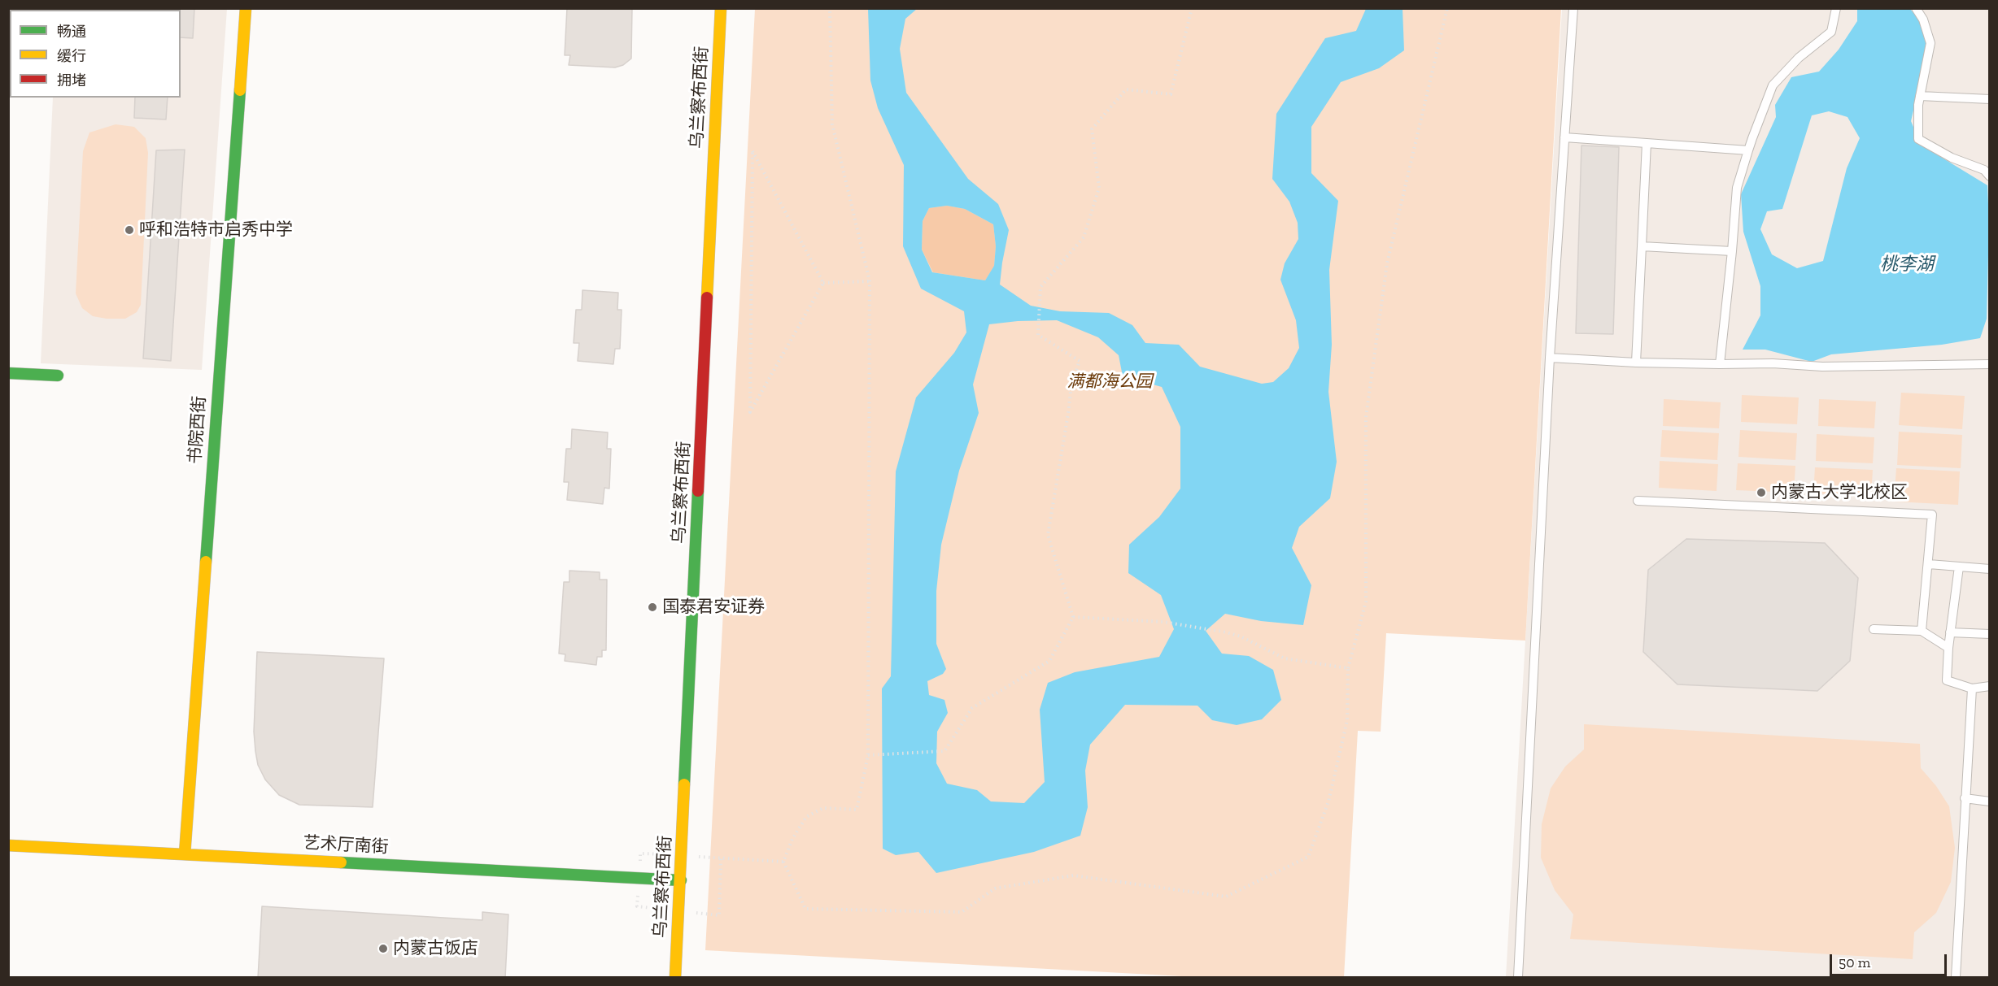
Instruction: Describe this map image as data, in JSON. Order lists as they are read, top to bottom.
{
  "streets": {
    "street": ["乌兰察布西街", "书院西街", "艺术厅南街"]
  },
  "crossings": [
    ["乌兰察布西街", "艺术厅南街"],
    ["书院西街", "艺术厅南街"]
  ],
  "water": ["桃李湖"],
  "parks": ["满都海公园"],
  "places": [
    "呼和浩特市启秀中学",
    "内蒙古大学北校区",
    "国泰君安证券",
    "内蒙古饭店"
  ],
  "legend": ["畅通", "缓行", "拥堵"],
  "scale_bar": "50 m"
}
